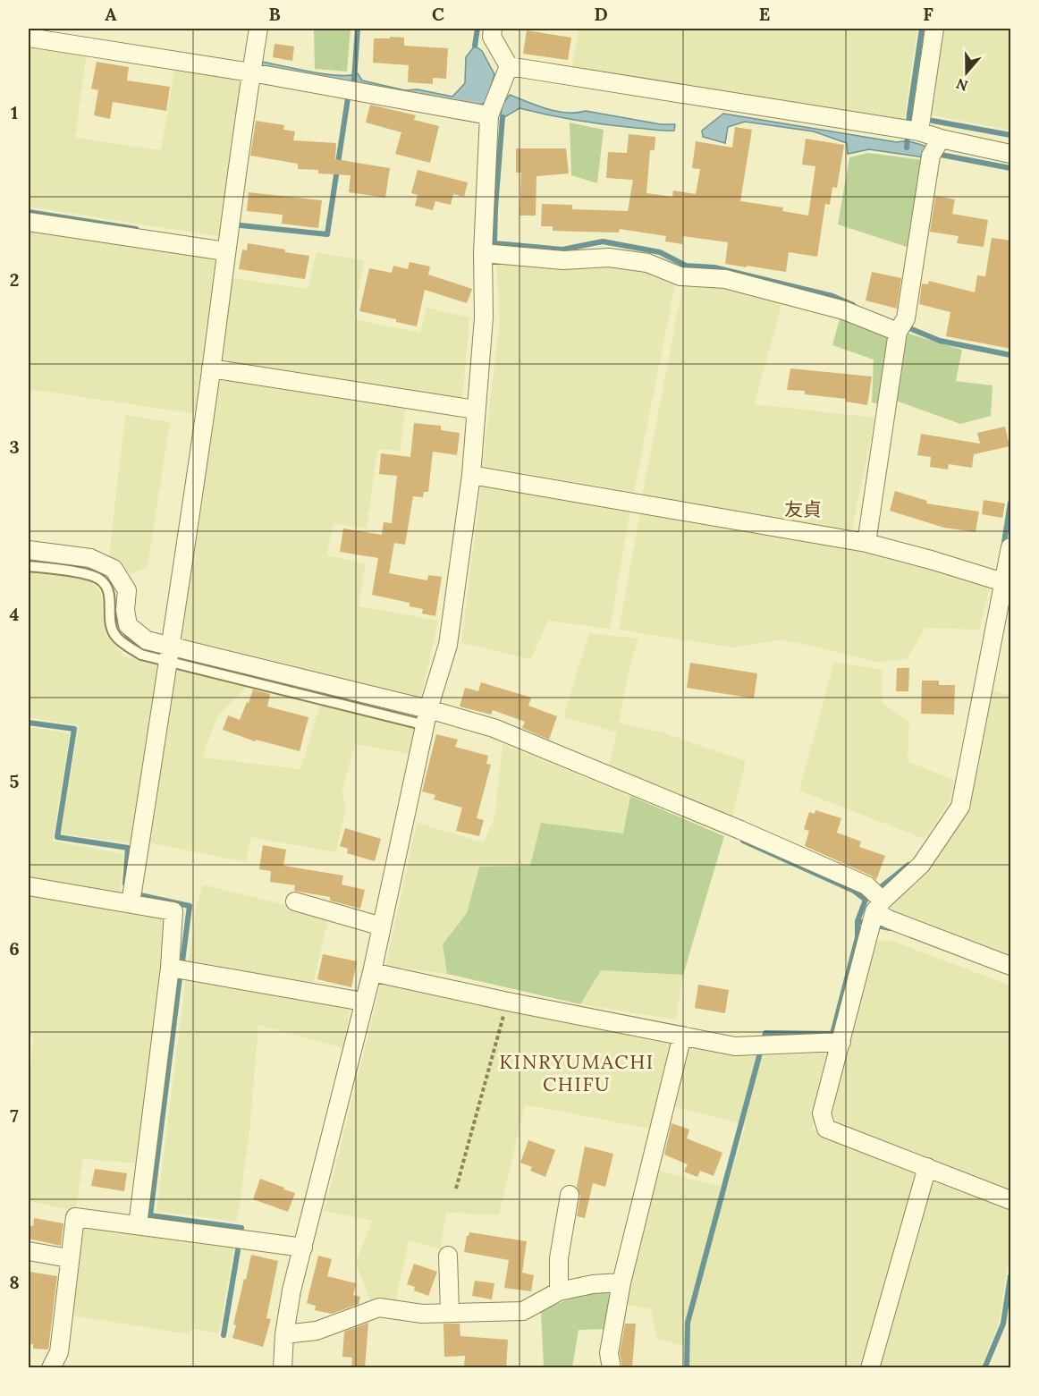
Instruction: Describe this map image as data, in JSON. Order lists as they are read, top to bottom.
{
  "districts": ["友貞", "KINRYUMACHI CHIFU"],
  "north": "bottom",
  "grid": {
    "columns": [
      "A",
      "B",
      "C",
      "D",
      "E",
      "F"
    ],
    "rows": [
      "1",
      "2",
      "3",
      "4",
      "5",
      "6",
      "7",
      "8"
    ]
  }
}
